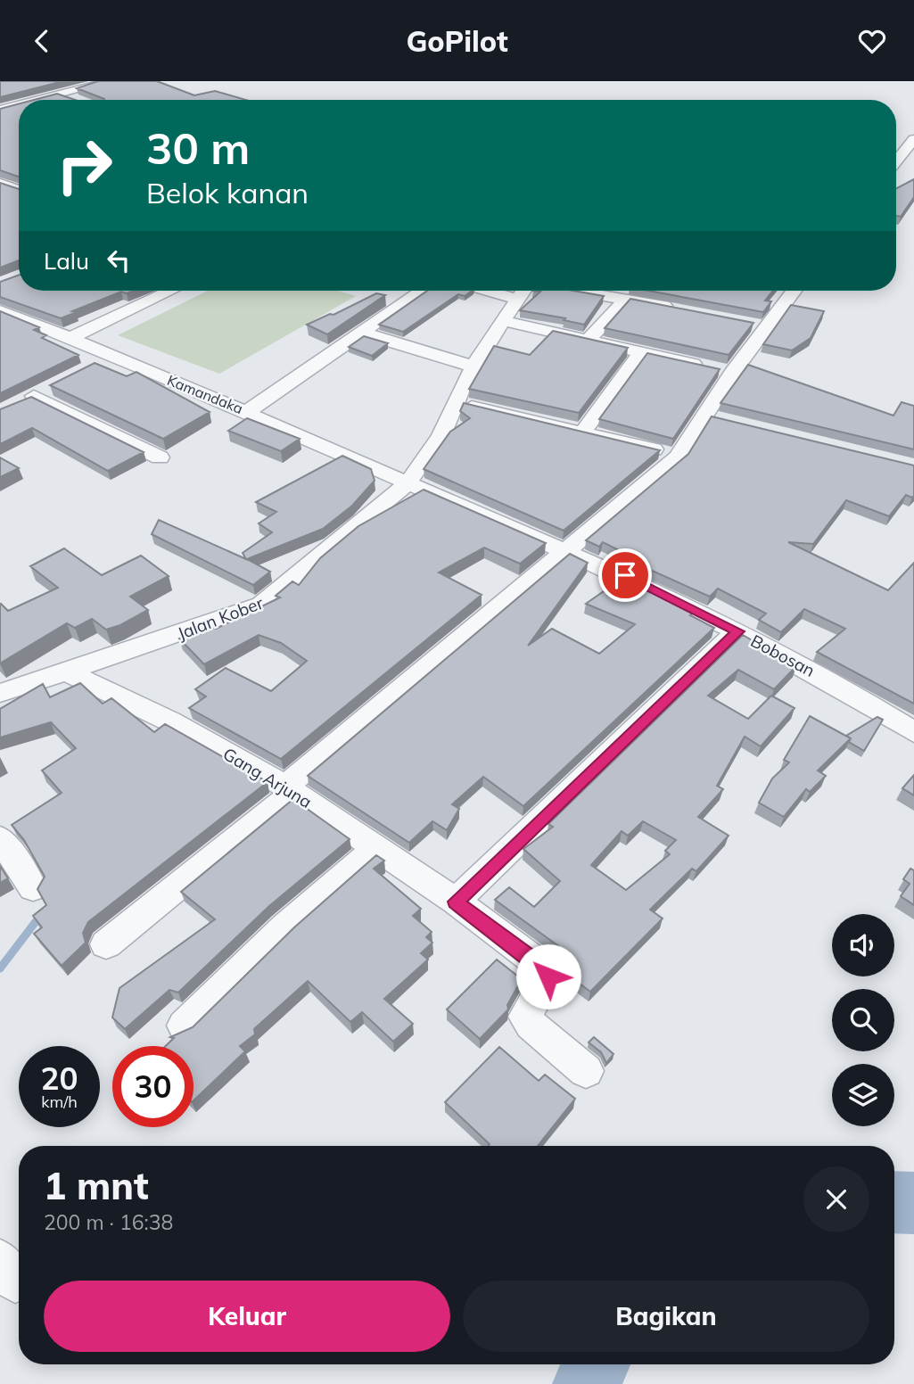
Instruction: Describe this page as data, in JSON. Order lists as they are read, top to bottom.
{
  "streets": {
    "street": [
      "Kamandaka",
      "Jalan Kober",
      "Bobosan",
      "Gang Arjuna"
    ]
  },
  "crossings": [
    ["Kamandaka", "Jalan Kober"],
    ["Kamandaka", "Bobosan"],
    ["Jalan Kober", "Bobosan"],
    ["Jalan Kober", "Gang Arjuna"]
  ],
  "page": {
    "header": "GoPilot",
    "turn": ["30 m", "Belok kanan"],
    "then": "Lalu",
    "speed": "20 km/h",
    "limit": "30",
    "heading": ["1 mnt", "200 m · 16:38"],
    "buttons": ["Keluar", "Bagikan"]
  }
}
